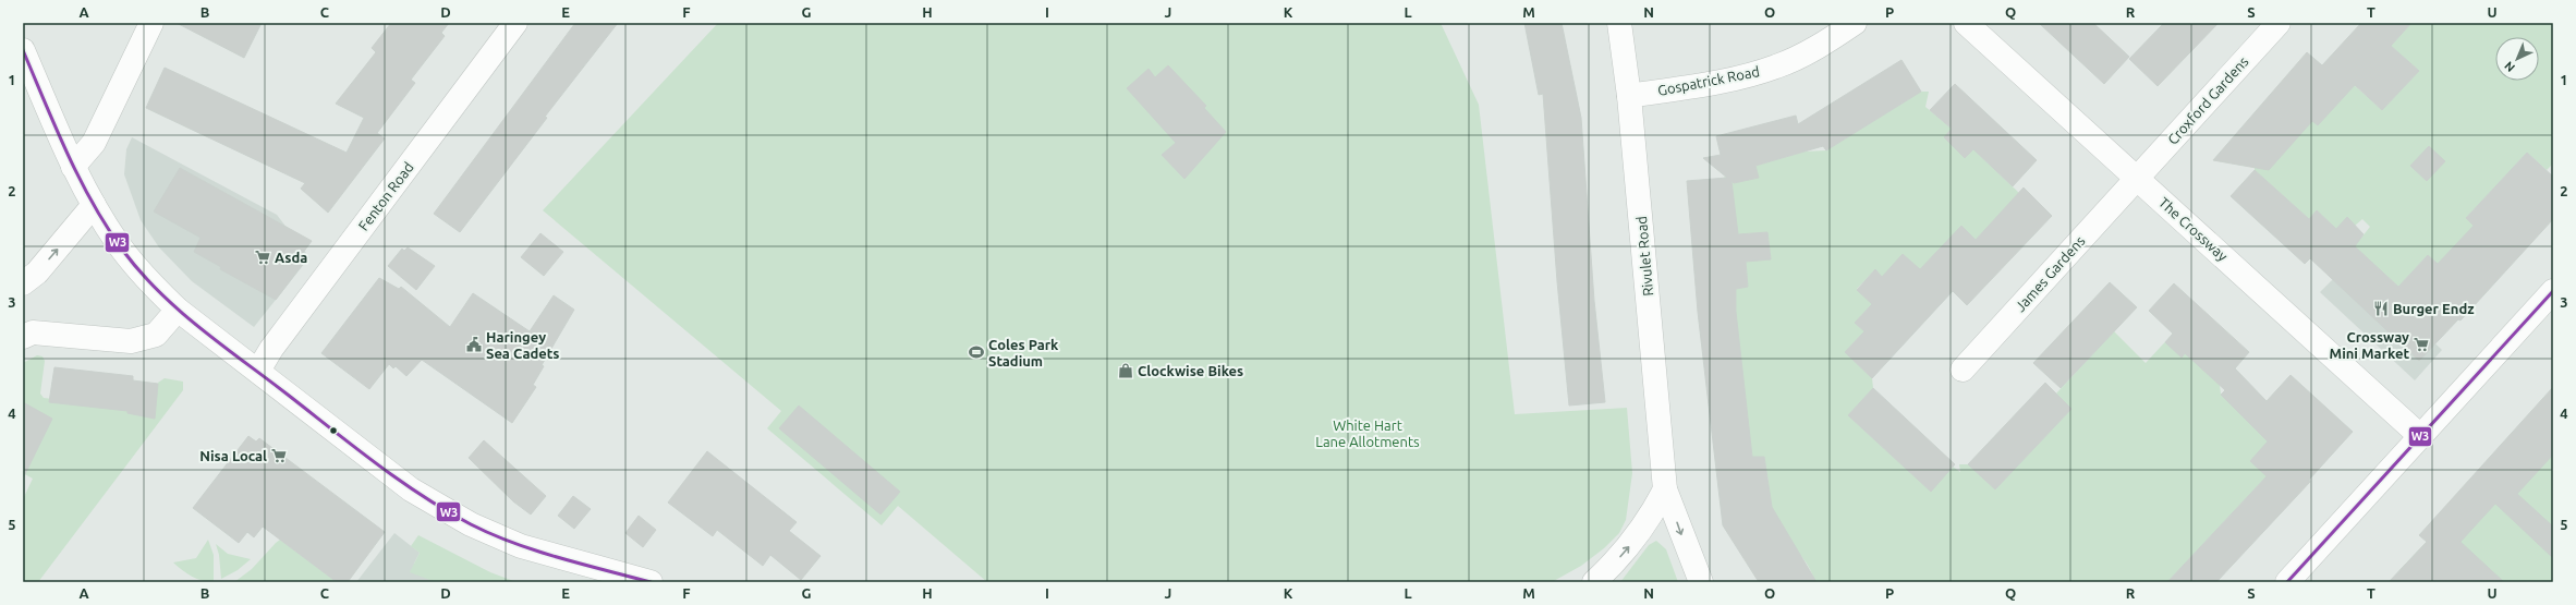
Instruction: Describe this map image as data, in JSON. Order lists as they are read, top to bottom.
{
  "streets": {
    "street": [
      "Gospatrick Road",
      "Croxford Gardens",
      "Fenton Road",
      "The Crossway",
      "Rivulet Road",
      "James Gardens"
    ]
  },
  "crossings": [
    ["Gospatrick Road", "Rivulet Road"],
    ["Croxford Gardens", "The Crossway"],
    ["Croxford Gardens", "James Gardens"],
    ["The Crossway", "James Gardens"]
  ],
  "parks": ["White Hart Lane Allotments"],
  "places": {
    "supermarket": ["Asda", "Crossway Mini Market", "Nisa Local"],
    "restaurant": ["Burger Endz"],
    "public building": ["Haringey Sea Cadets"],
    "sports": ["Coles Park Stadium"],
    "shop": ["Clockwise Bikes"]
  },
  "lines": ["transit line W3"],
  "north": "bottom left",
  "grid": {
    "columns": [
      "A",
      "B",
      "C",
      "D",
      "E",
      "F",
      "G",
      "H",
      "I",
      "J",
      "K",
      "L",
      "M",
      "N",
      "O",
      "P",
      "Q",
      "R",
      "S",
      "T",
      "U"
    ],
    "rows": [
      "1",
      "2",
      "3",
      "4",
      "5"
    ]
  }
}
